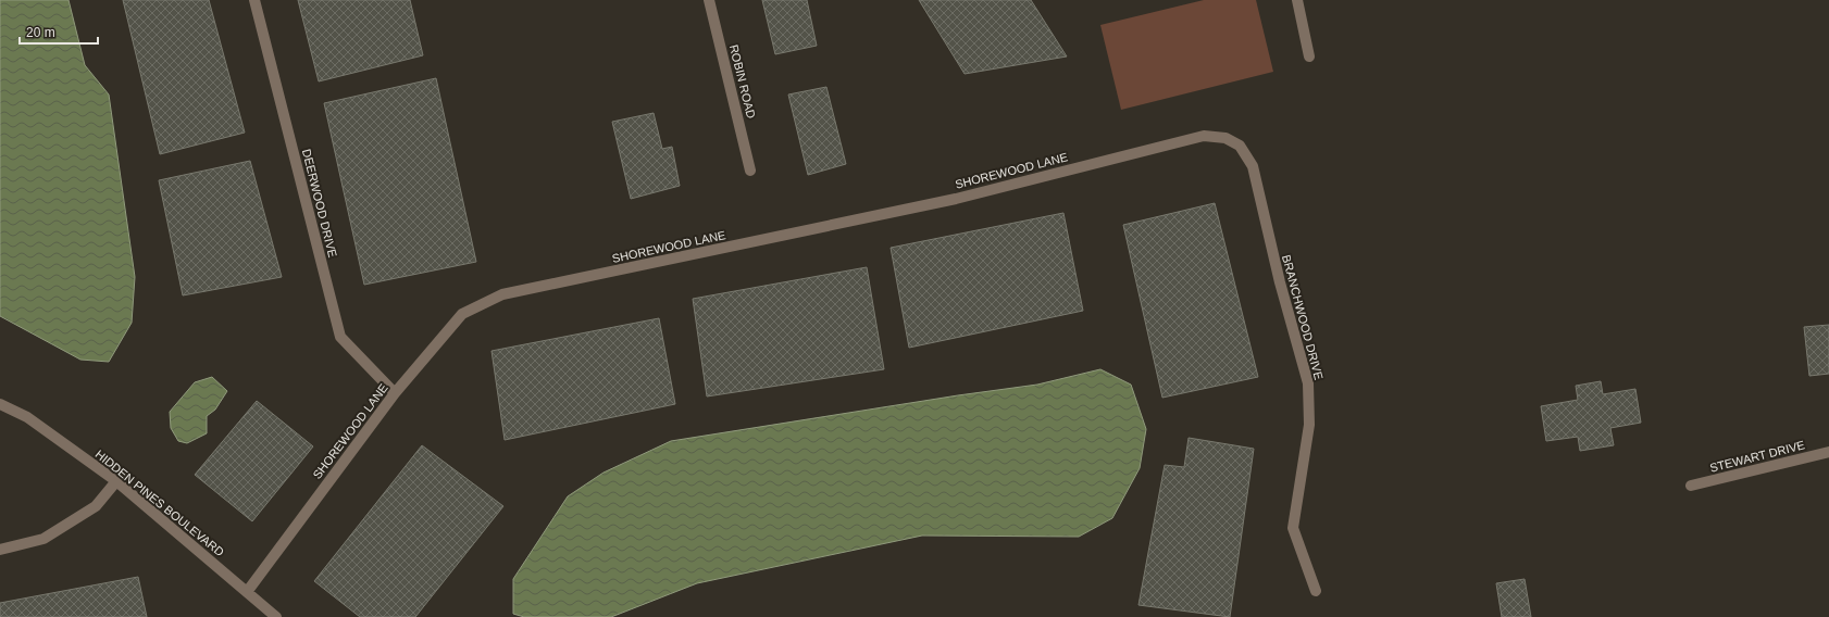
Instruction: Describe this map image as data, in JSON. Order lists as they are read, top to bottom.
{
  "streets": {
    "street": [
      "ROBIN ROAD",
      "SHOREWOOD LANE",
      "DEERWOOD DRIVE",
      "BRANCHWOOD DRIVE",
      "STEWART DRIVE",
      "HIDDEN PINES BOULEVARD"
    ]
  },
  "crossings": [
    ["SHOREWOOD LANE", "DEERWOOD DRIVE"],
    ["SHOREWOOD LANE", "BRANCHWOOD DRIVE"],
    ["SHOREWOOD LANE", "HIDDEN PINES BOULEVARD"]
  ],
  "scale_bar": "20 m"
}
